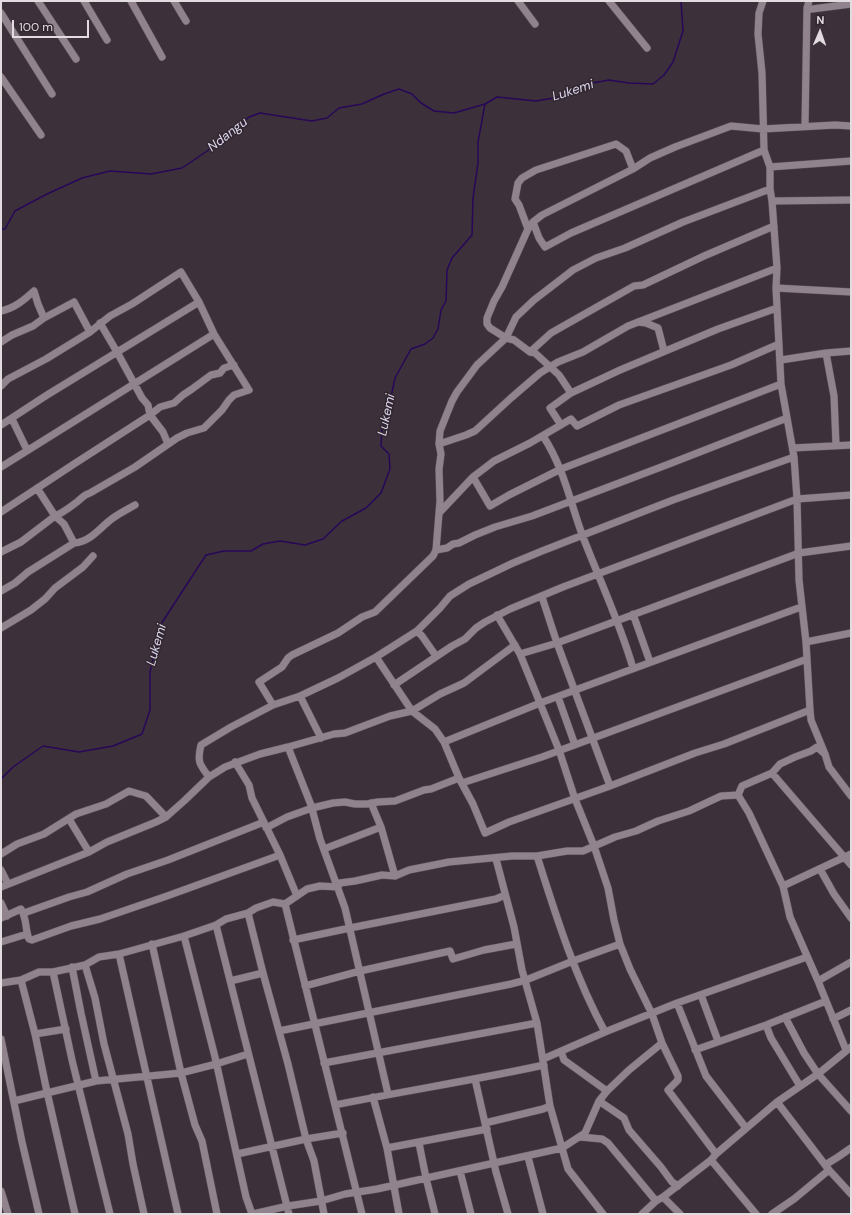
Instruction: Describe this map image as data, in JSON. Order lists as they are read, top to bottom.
{
  "water": ["Lukemi", "Ndangu"],
  "scale_bar": "100 m",
  "north": "top"
}
